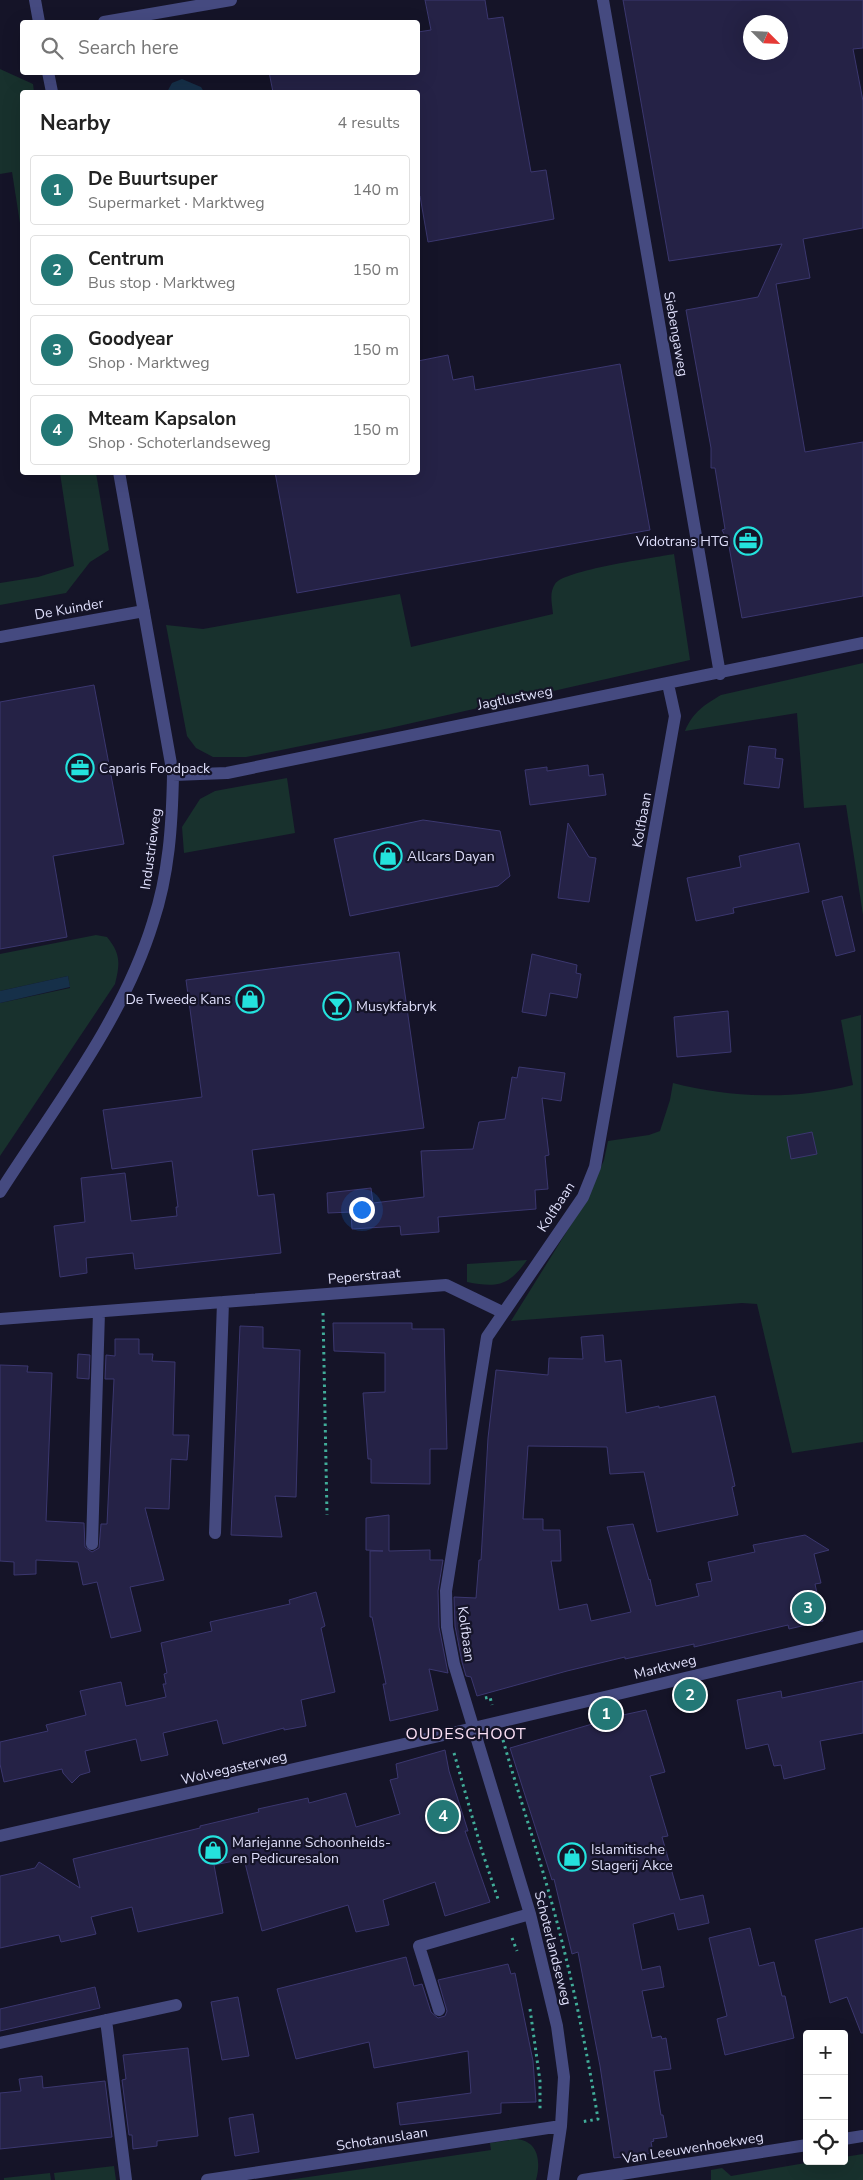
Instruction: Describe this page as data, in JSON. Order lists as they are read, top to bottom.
{
  "streets": {
    "street": [
      "Siebengaweg",
      "De Kuinder",
      "Jagtlustweg",
      "Kolfbaan",
      "Industrieweg",
      "Peperstraat",
      "Marktweg",
      "Wolvegasterweg",
      "Schoterlandseweg",
      "Schotanuslaan",
      "Van Leeuwenhoekweg"
    ]
  },
  "crossings": [
    ["Siebengaweg", "Jagtlustweg"],
    ["De Kuinder", "Industrieweg"],
    ["Jagtlustweg", "Kolfbaan"],
    ["Jagtlustweg", "Industrieweg"],
    ["Kolfbaan", "Peperstraat"],
    ["Kolfbaan", "Marktweg"],
    ["Kolfbaan", "Wolvegasterweg"],
    ["Kolfbaan", "Schoterlandseweg"],
    ["Marktweg", "Wolvegasterweg"],
    ["Marktweg", "Schoterlandseweg"],
    ["Wolvegasterweg", "Schoterlandseweg"],
    ["Schoterlandseweg", "Schotanuslaan"]
  ],
  "districts": ["OUDESCHOOT"],
  "places": {
    "office": ["Vidotrans HTG", "Caparis Foodpack"],
    "shop": [
      "Allcars Dayan",
      "De Tweede Kans",
      "Mariejanne Schoonheids- en Pedicuresalon",
      "Islamitische Slagerij Akce"
    ],
    "bar": ["Musykfabryk"]
  },
  "north": "bottom right",
  "page": {
    "search": "Search here",
    "heading": ["Nearby", "4 results"],
    "list": [
      {
        "mark": "1",
        "name": "De Buurtsuper",
        "note": "Supermarket · Marktweg",
        "value": "140 m"
      },
      {
        "mark": "2",
        "name": "Centrum",
        "note": "Bus stop · Marktweg",
        "value": "150 m"
      },
      {
        "mark": "3",
        "name": "Goodyear",
        "note": "Shop · Marktweg",
        "value": "150 m"
      },
      {
        "mark": "4",
        "name": "Mteam Kapsalon",
        "note": "Shop · Schoterlandseweg",
        "value": "150 m"
      }
    ],
    "pins": [
      "3",
      "2",
      "1",
      "4"
    ],
    "map_buttons": ["+", "−"]
  }
}
